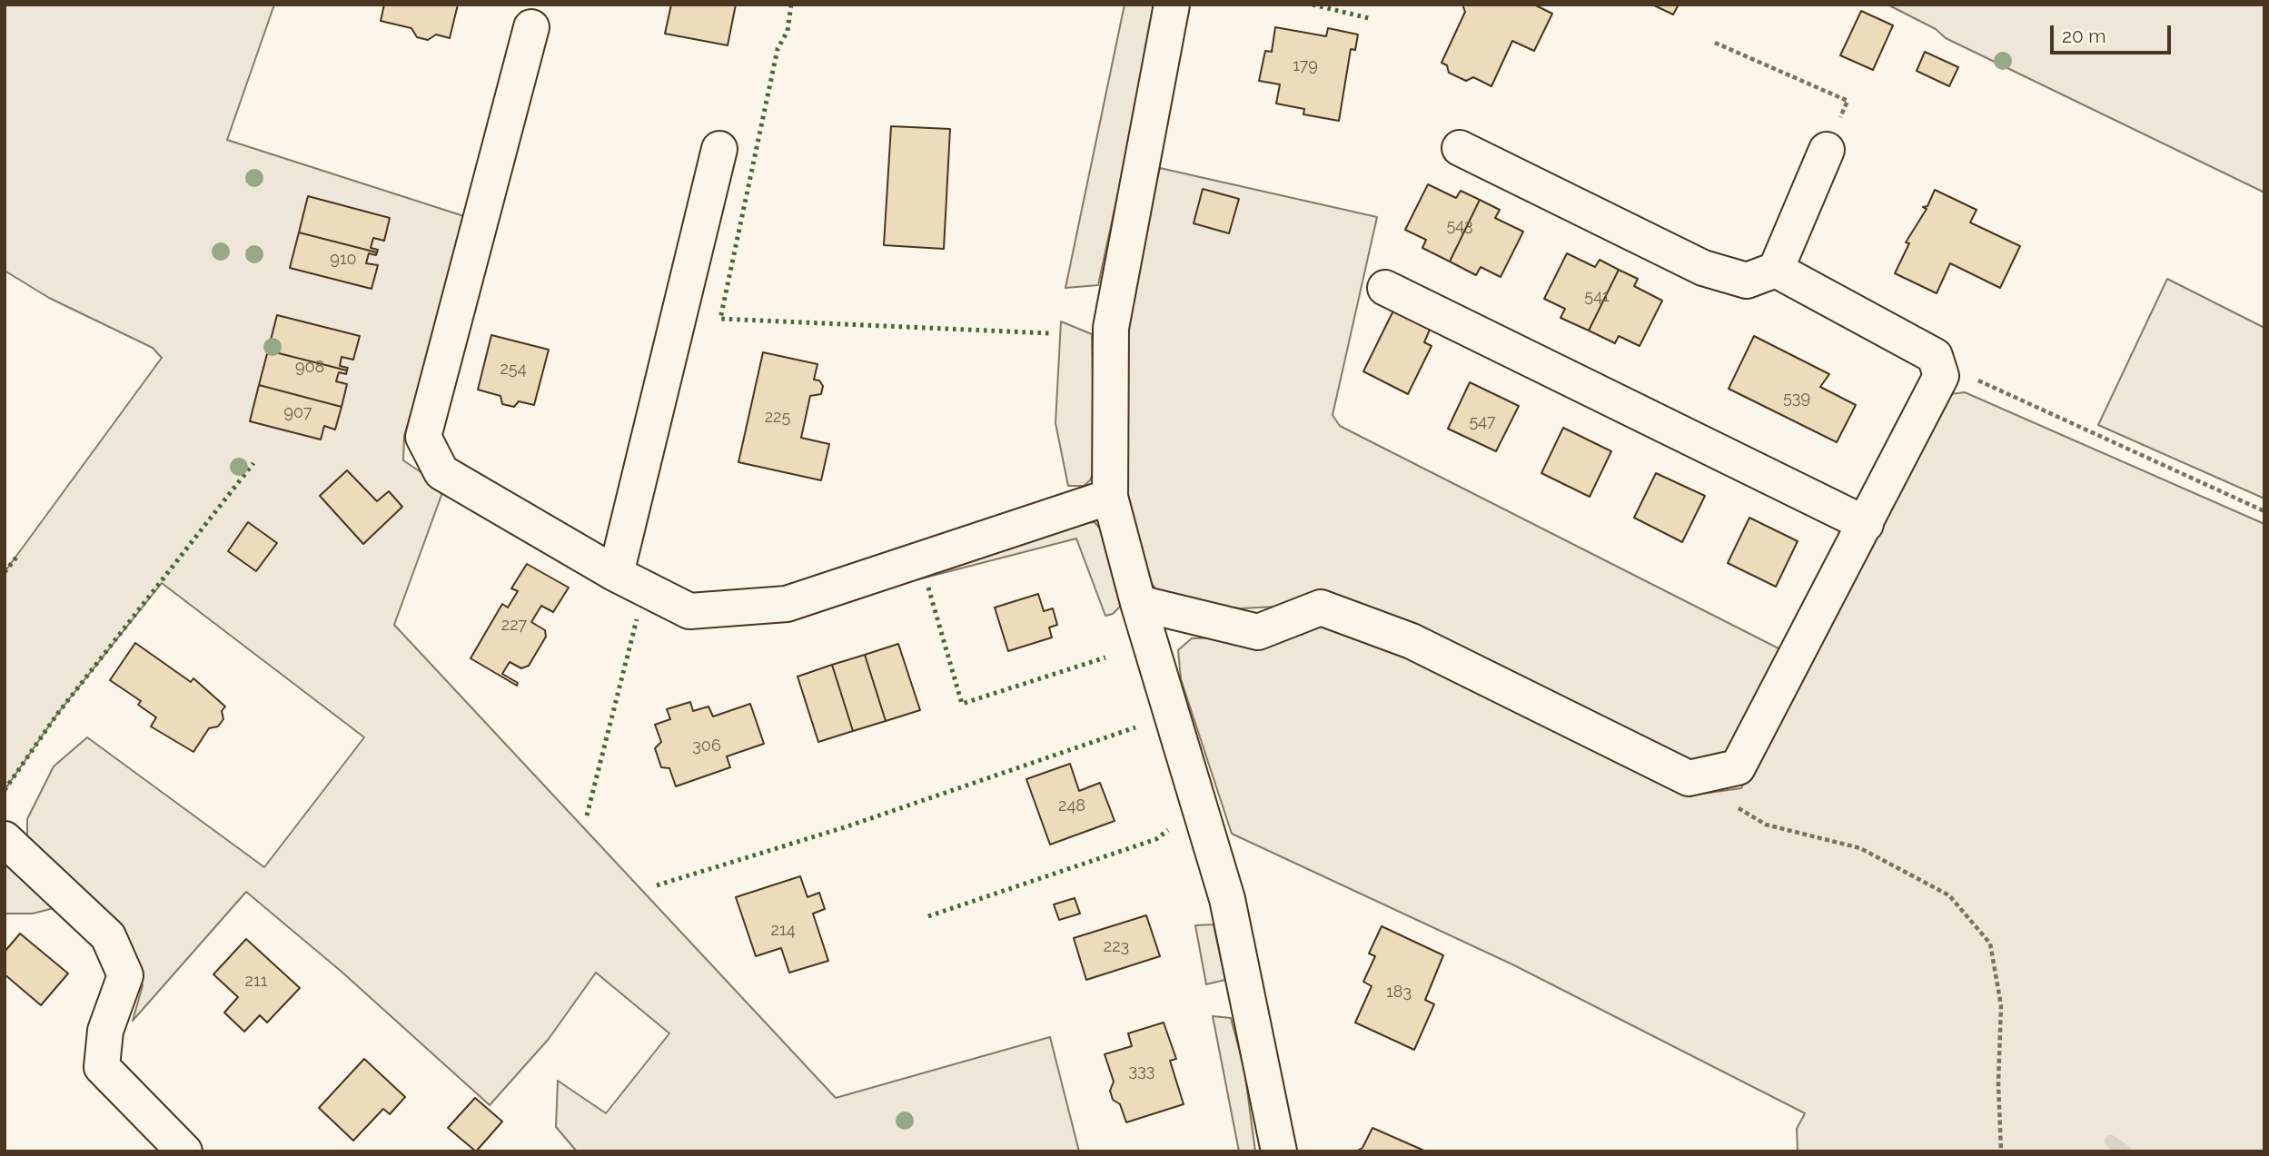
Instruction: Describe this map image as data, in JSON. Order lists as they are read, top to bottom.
{
  "house_numbers": [
    "179",
    "543",
    "910",
    "541",
    "908",
    "254",
    "539",
    "907",
    "225",
    "547",
    "227",
    "306",
    "248",
    "214",
    "223",
    "211",
    "183",
    "333"
  ],
  "scale_bar": "20 m"
}
